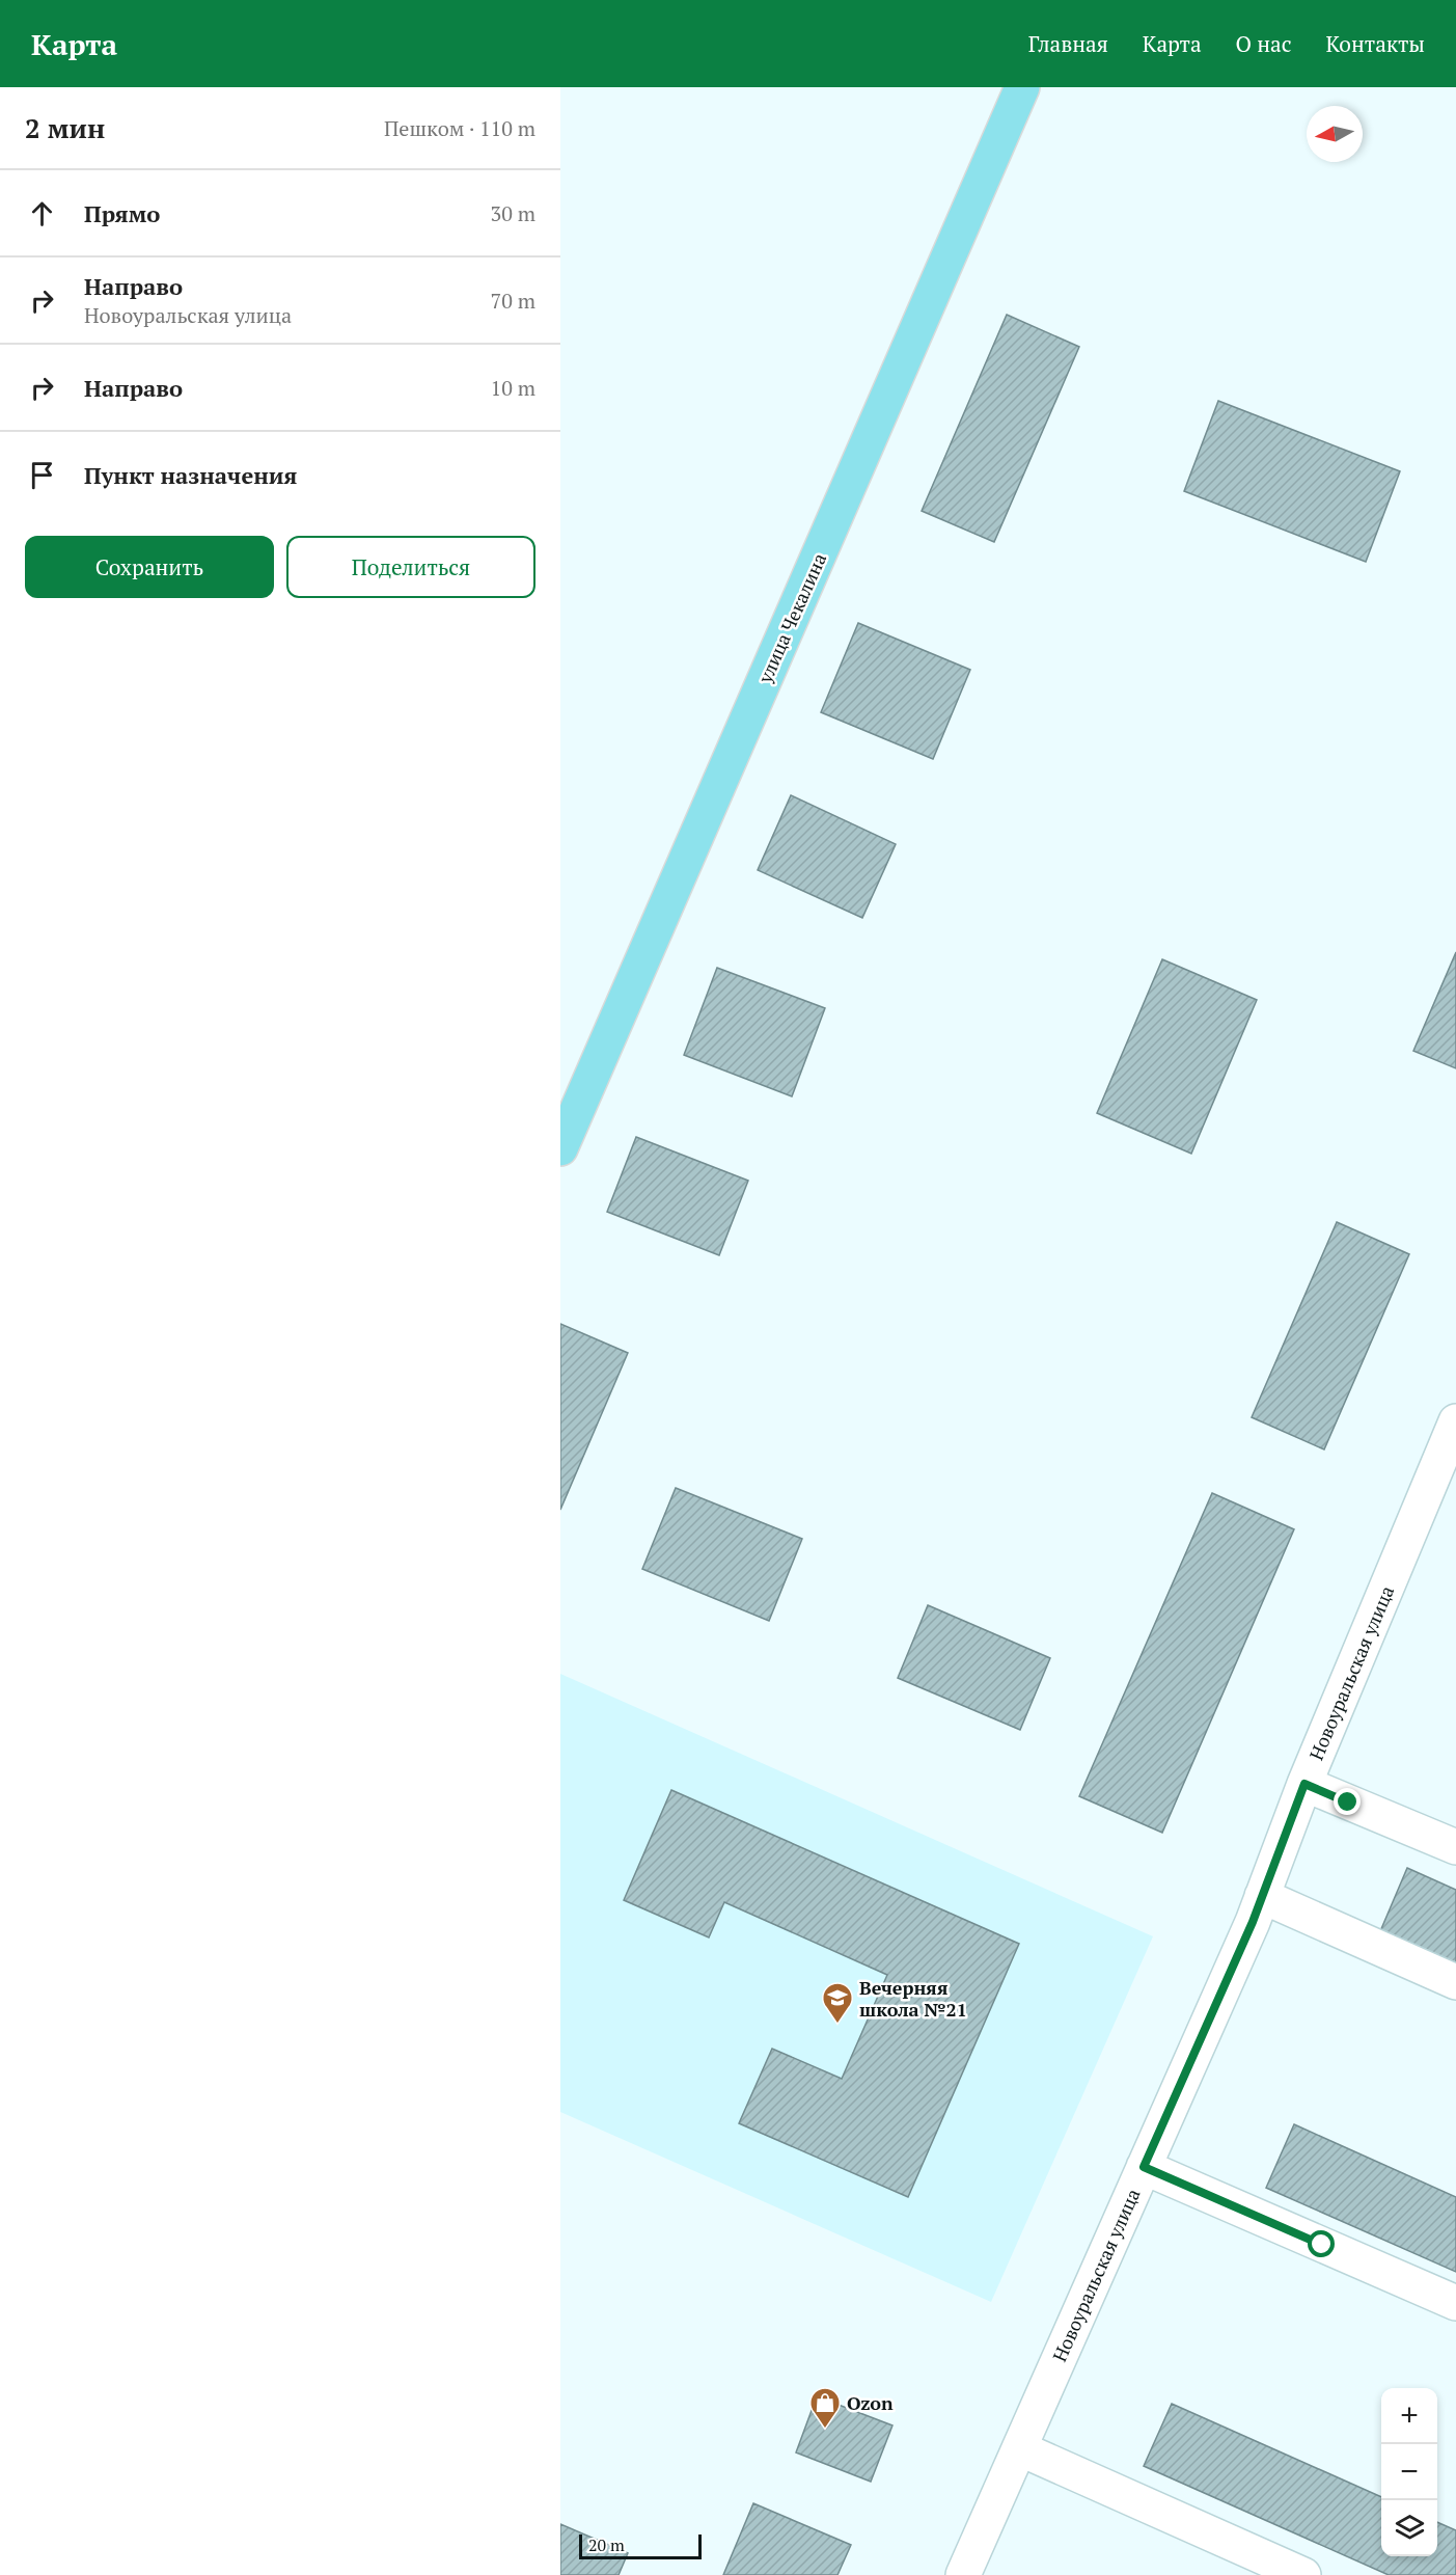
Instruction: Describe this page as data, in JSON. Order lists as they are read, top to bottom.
{
  "streets": {
    "main road": ["улица Чекалина"],
    "street": ["Новоуральская улица"]
  },
  "places": {
    "school or university": ["Вечерняя школа №21"],
    "shop": ["Ozon"]
  },
  "scale_bar": "20 m",
  "north": "left",
  "page": {
    "header": "Карта",
    "nav": [
      "Главная",
      "Карта",
      "О нас",
      "Контакты"
    ],
    "heading": ["2 мин", "Пешком · 110 m"],
    "list": [
      ["Прямо", "30 m"],
      ["Направо", "Новоуральская улица", "70 m"],
      ["Направо", "10 m"],
      "Пункт назначения"
    ],
    "buttons": ["Сохранить", "Поделиться"],
    "map_buttons": ["+", "−"],
    "scale": "20 m"
  }
}
